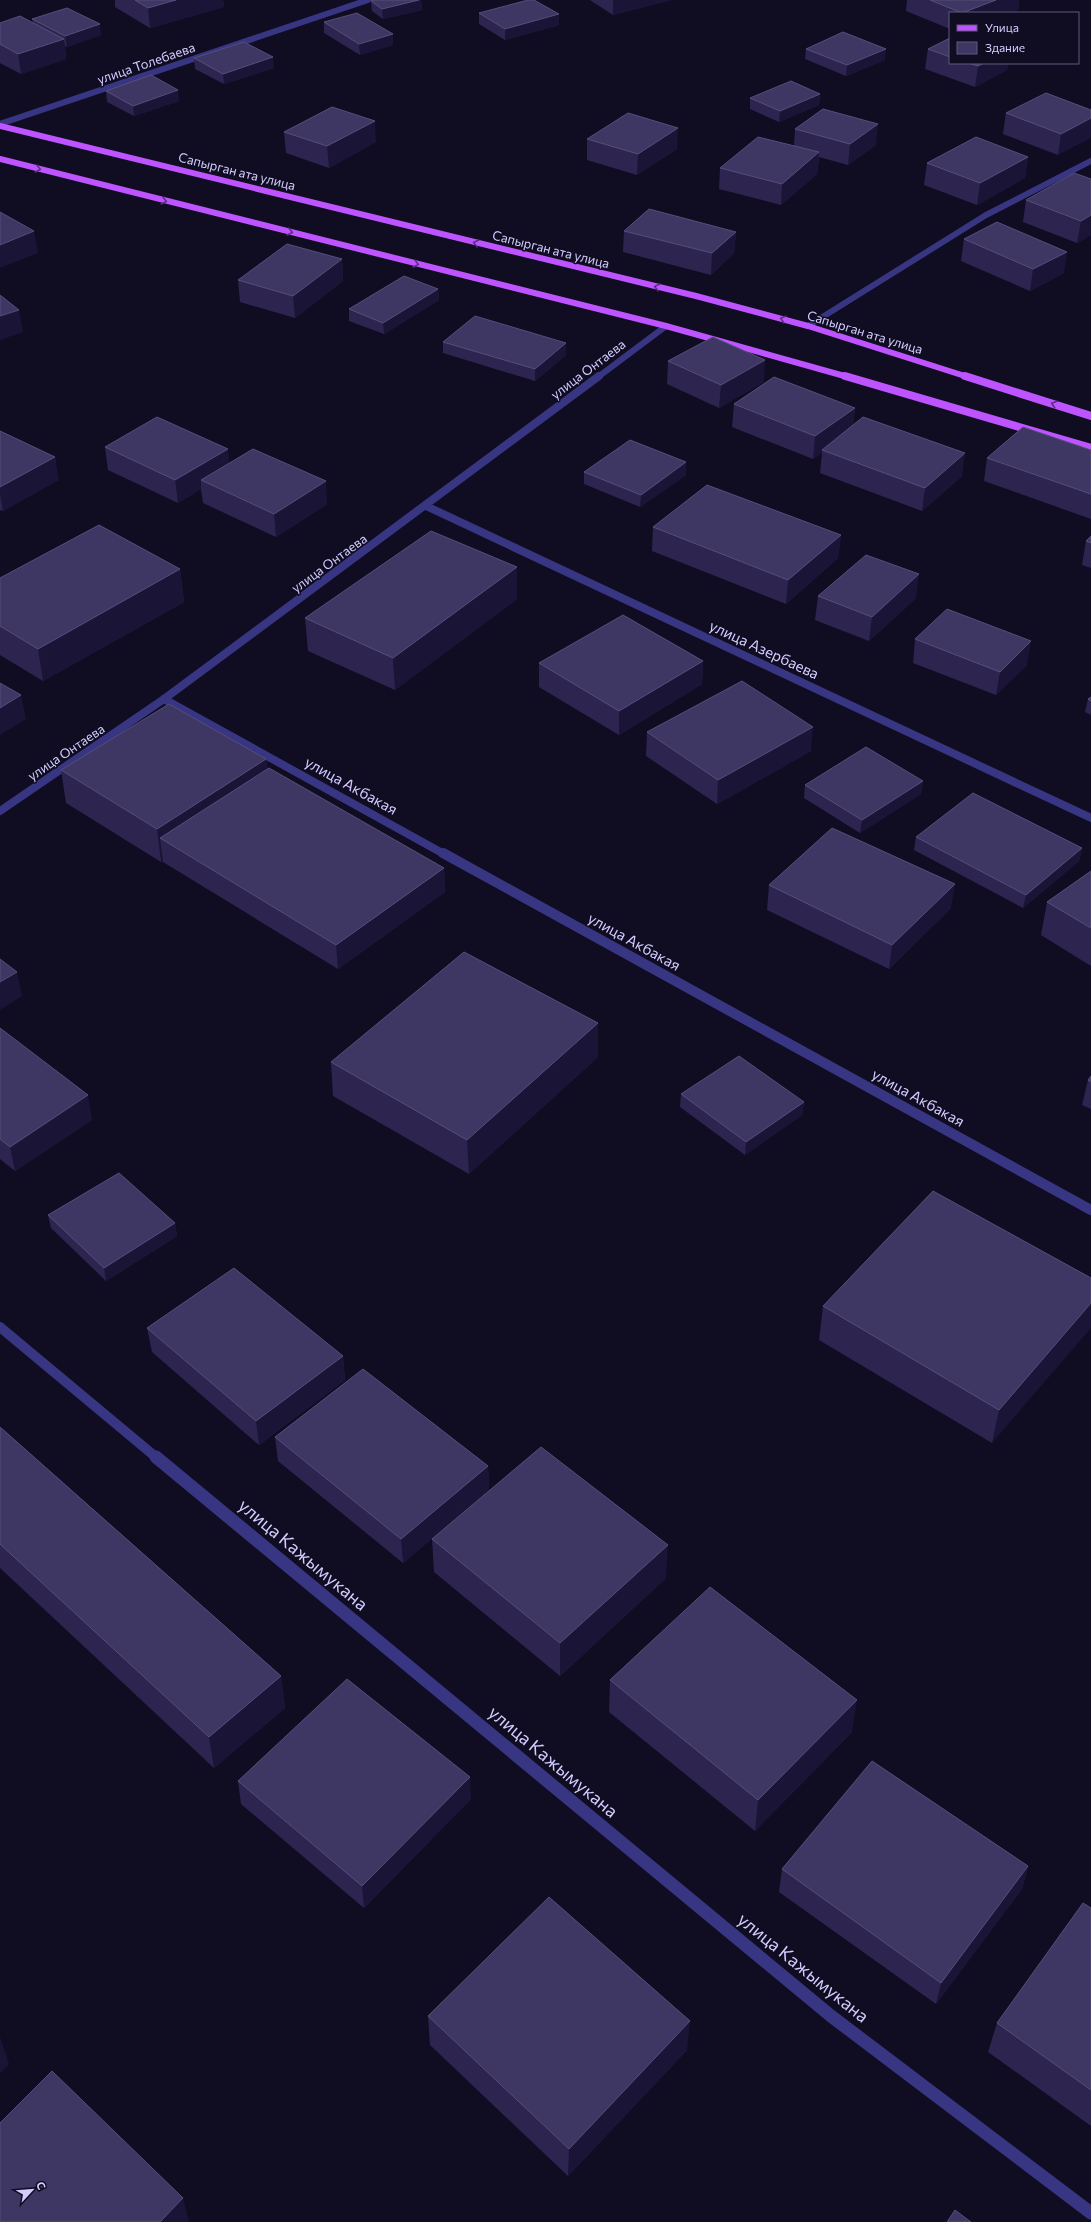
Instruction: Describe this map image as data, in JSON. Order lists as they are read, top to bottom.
{
  "streets": {
    "main road": ["Сапырган ата улица"],
    "street": [
      "улица Толебаева",
      "улица Онтаева",
      "улица Азербаева",
      "улица Акбакая",
      "улица Кажымукана"
    ]
  },
  "crossings": [
    ["улица Толебаева", "Сапырган ата улица"],
    ["улица Онтаева", "улица Азербаева"],
    ["улица Онтаева", "улица Акбакая"]
  ],
  "legend": ["Улица", "Здание"],
  "north": "top right"
}
